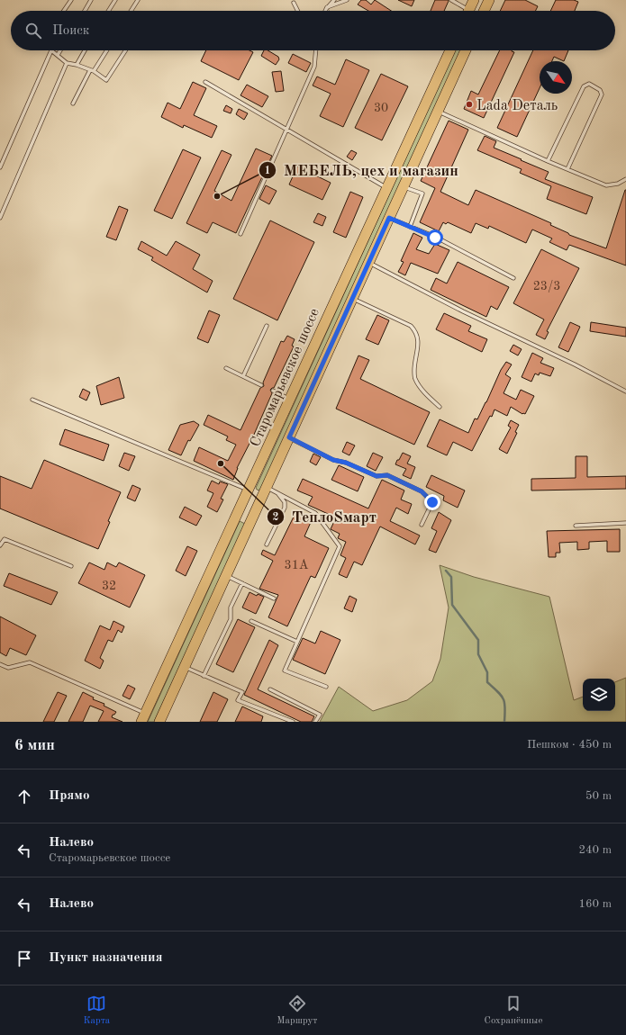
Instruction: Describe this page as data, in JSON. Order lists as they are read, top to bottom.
{
  "streets": {
    "main road": ["Старомарьевское шоссе"]
  },
  "places": ["Lada Dеталь", "МЕБЕЛЬ, цех и магазин", "ТеплоSмарт"],
  "house_numbers": [
    "30",
    "23/3",
    "31А",
    "32"
  ],
  "north": "bottom right",
  "page": {
    "search": "Поиск",
    "heading": ["6 мин", "Пешком · 450 m"],
    "list": [
      ["Прямо", "50 m"],
      ["Налево", "Старомарьевское шоссе", "240 m"],
      ["Налево", "160 m"],
      "Пункт назначения"
    ],
    "nav": ["Карта", "Маршрут", "Сохранённые"]
  }
}
